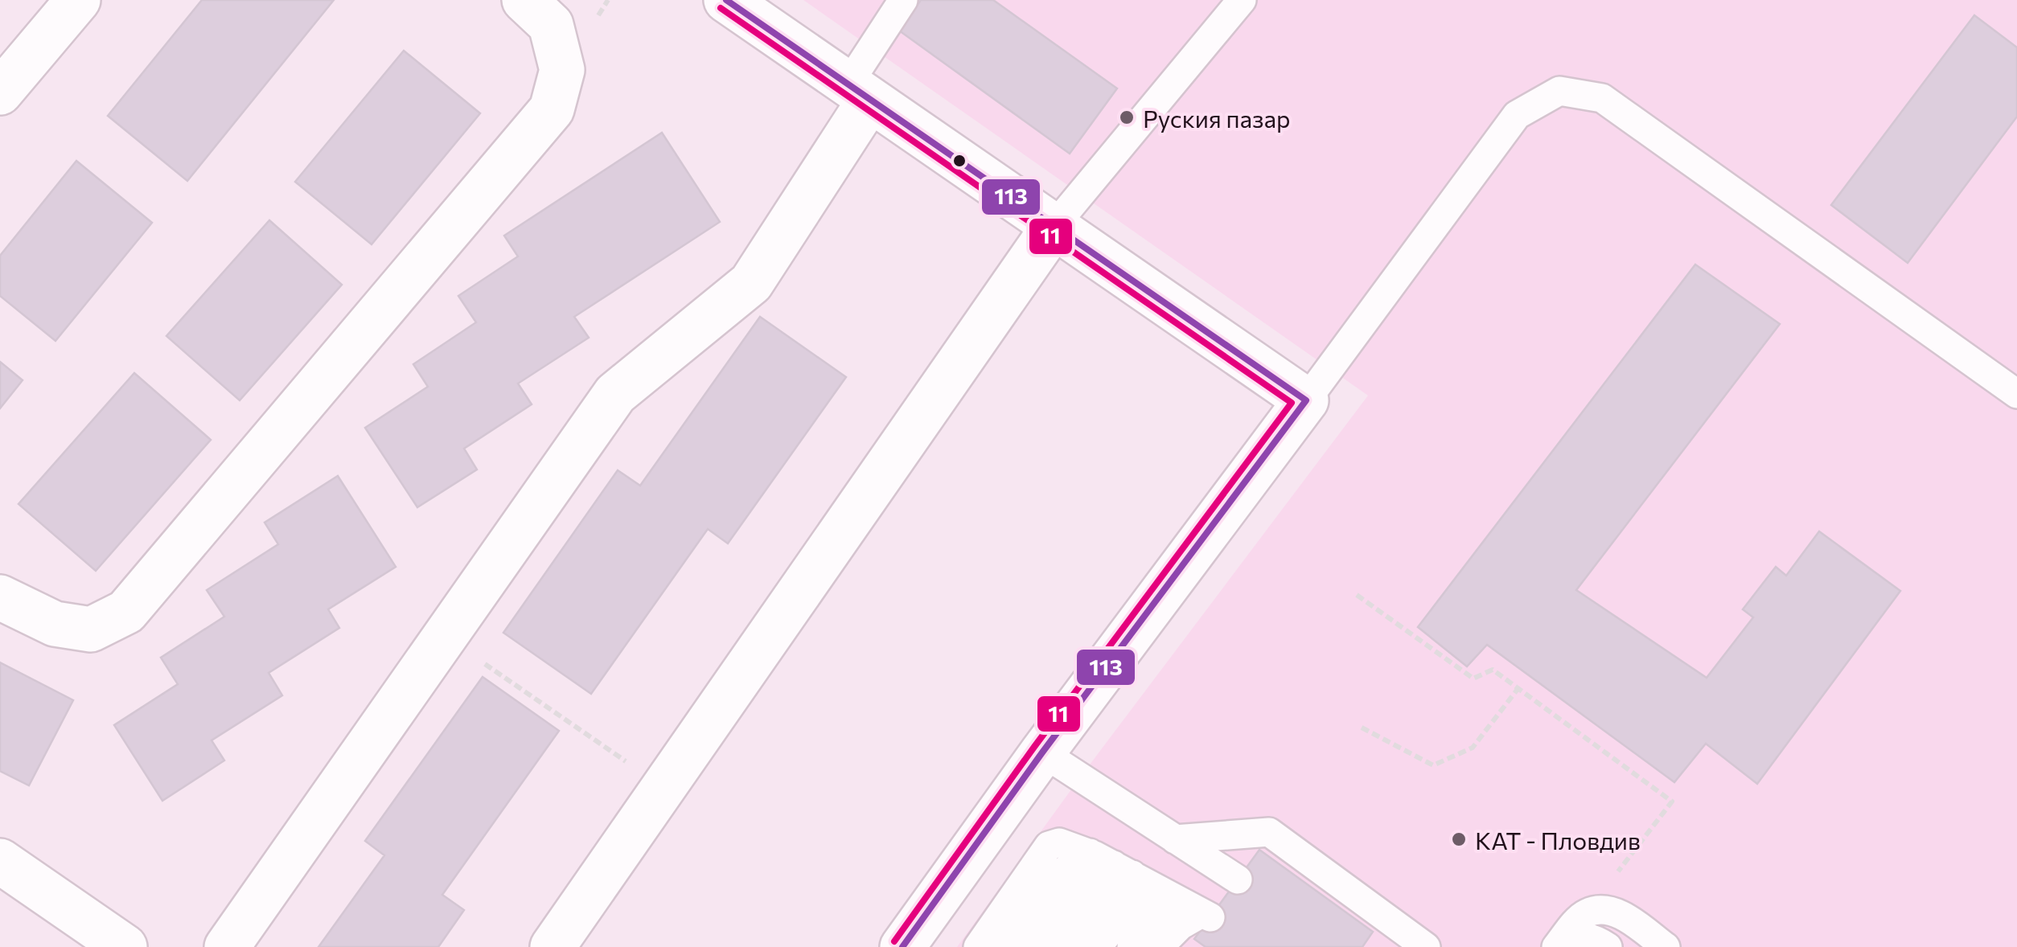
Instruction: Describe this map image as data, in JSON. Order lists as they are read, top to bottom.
{
  "places": ["Руския пазар", "КАТ - Пловдив"],
  "lines": ["transit line 113", "transit line 11"]
}
